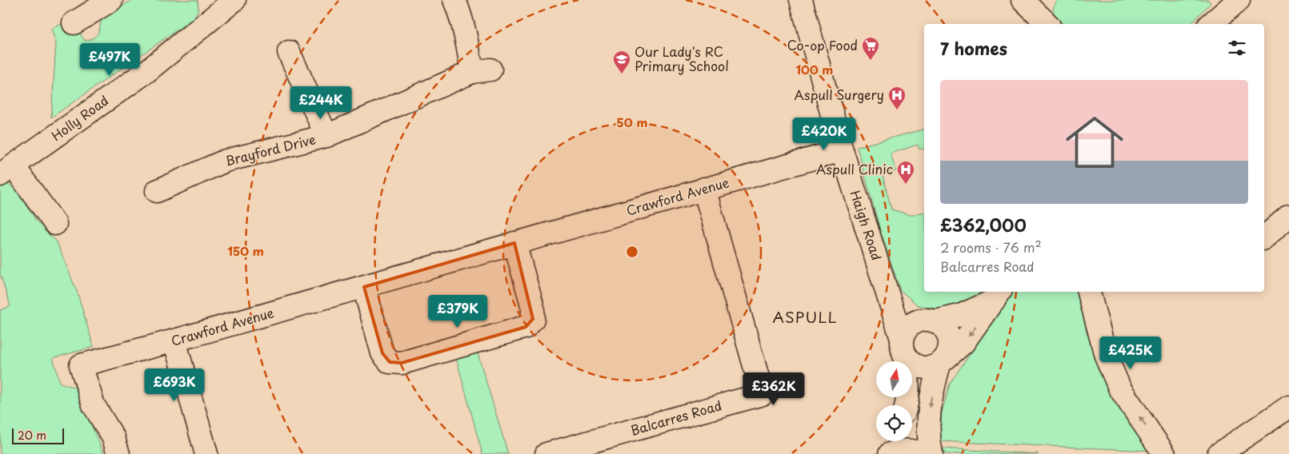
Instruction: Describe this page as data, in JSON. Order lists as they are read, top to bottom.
{
  "streets": {
    "street": [
      "Holly Road",
      "Brayford Drive",
      "Crawford Avenue",
      "Haigh Road",
      "Balcarres Road"
    ]
  },
  "crossings": [
    ["Crawford Avenue", "Haigh Road"],
    ["Crawford Avenue", "Balcarres Road"]
  ],
  "districts": ["ASPULL"],
  "places": {
    "supermarket": ["Co-op Food"],
    "school or university": ["Our Lady's RC Primary School"],
    "hospital": ["Aspull Surgery", "Aspull Clinic"]
  },
  "scale_bar": "20 m",
  "north": "top",
  "page": {
    "heading": "7 homes",
    "price": [
      "£497K",
      "£244K",
      "£420K",
      "£379K",
      "£425K",
      "£693K",
      "£362K"
    ],
    "list": [
      {
        "name": "£362,000",
        "note": "2 rooms · 76 m² · Balcarres Road"
      }
    ],
    "scale": "20 m"
  },
  "rings": ["100 m", "50 m", "150 m"]
}
